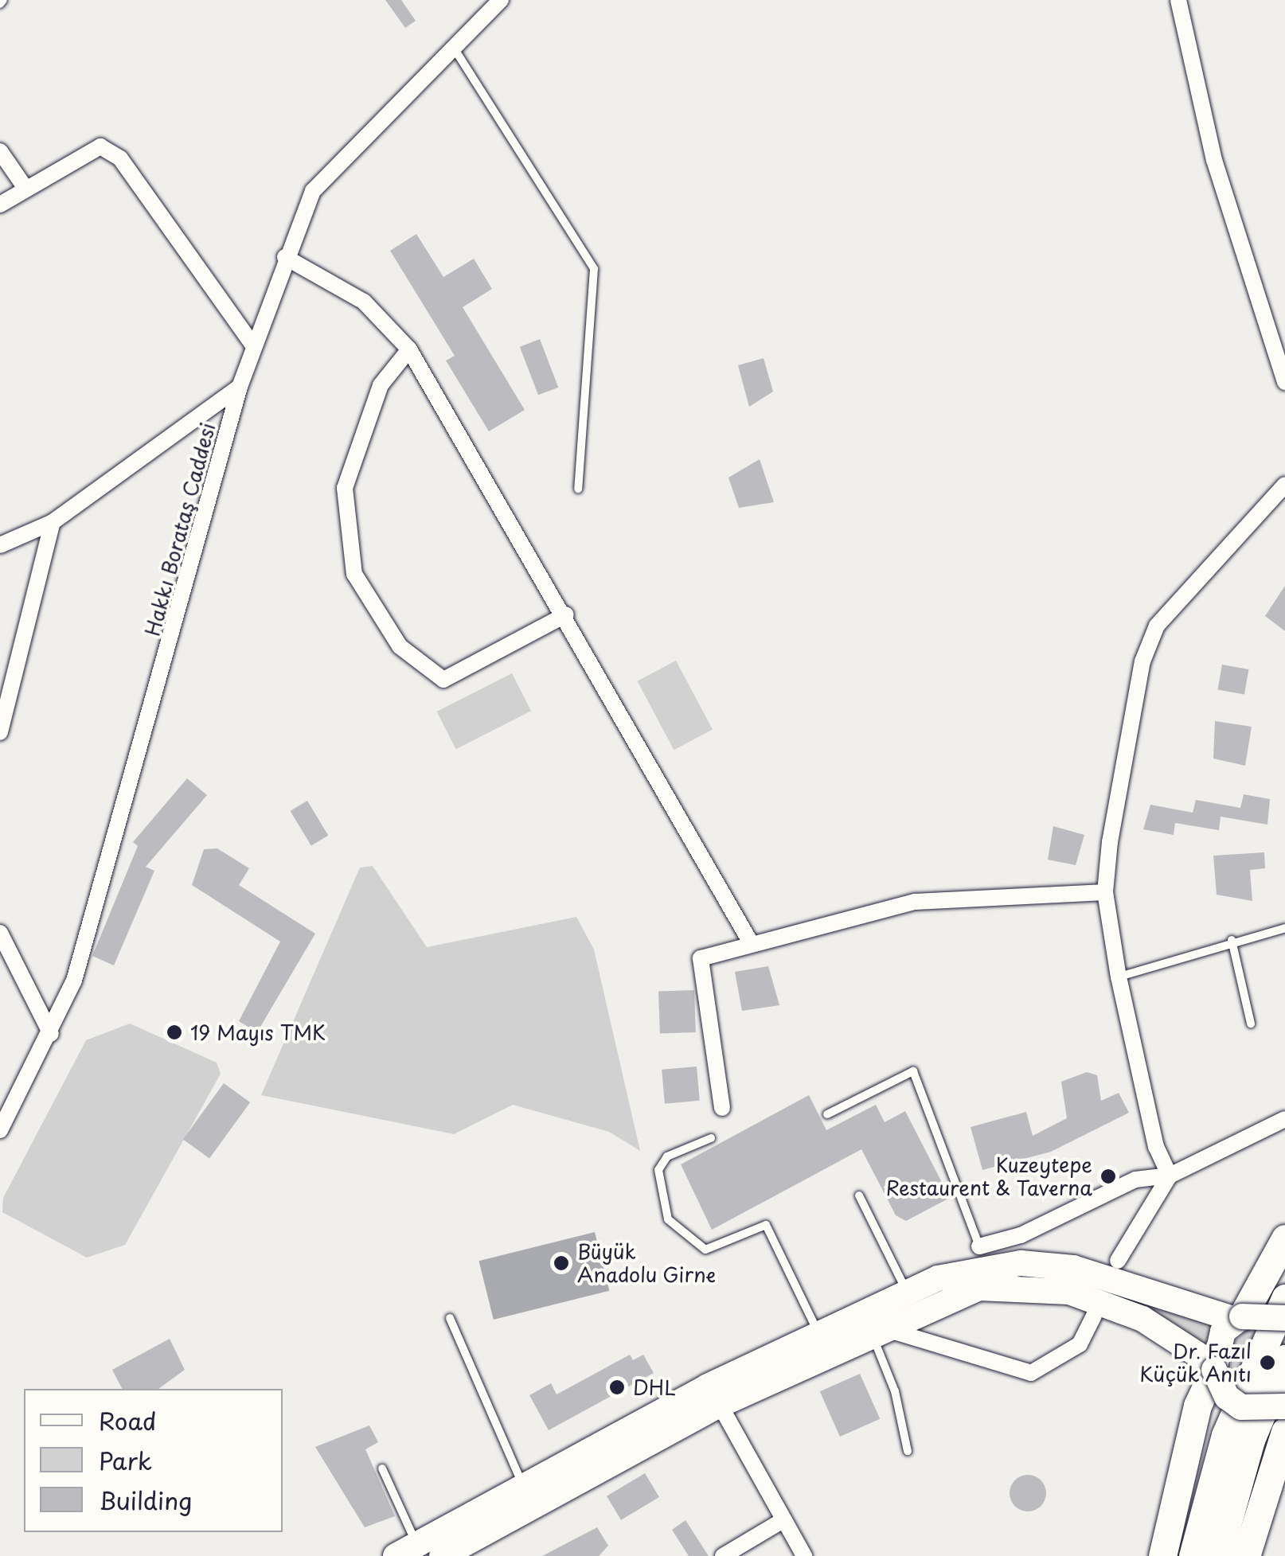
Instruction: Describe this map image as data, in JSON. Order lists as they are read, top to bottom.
{
  "streets": {
    "street": ["Hakkı Borataş Caddesi"]
  },
  "places": [
    "19 Mayıs TMK",
    "Kuzeytepe Restaurent & Taverna",
    "Büyük Anadolu Girne",
    "Dr. Fazıl Küçük Anıtı",
    "DHL"
  ],
  "legend": ["Road", "Park", "Building"]
}
